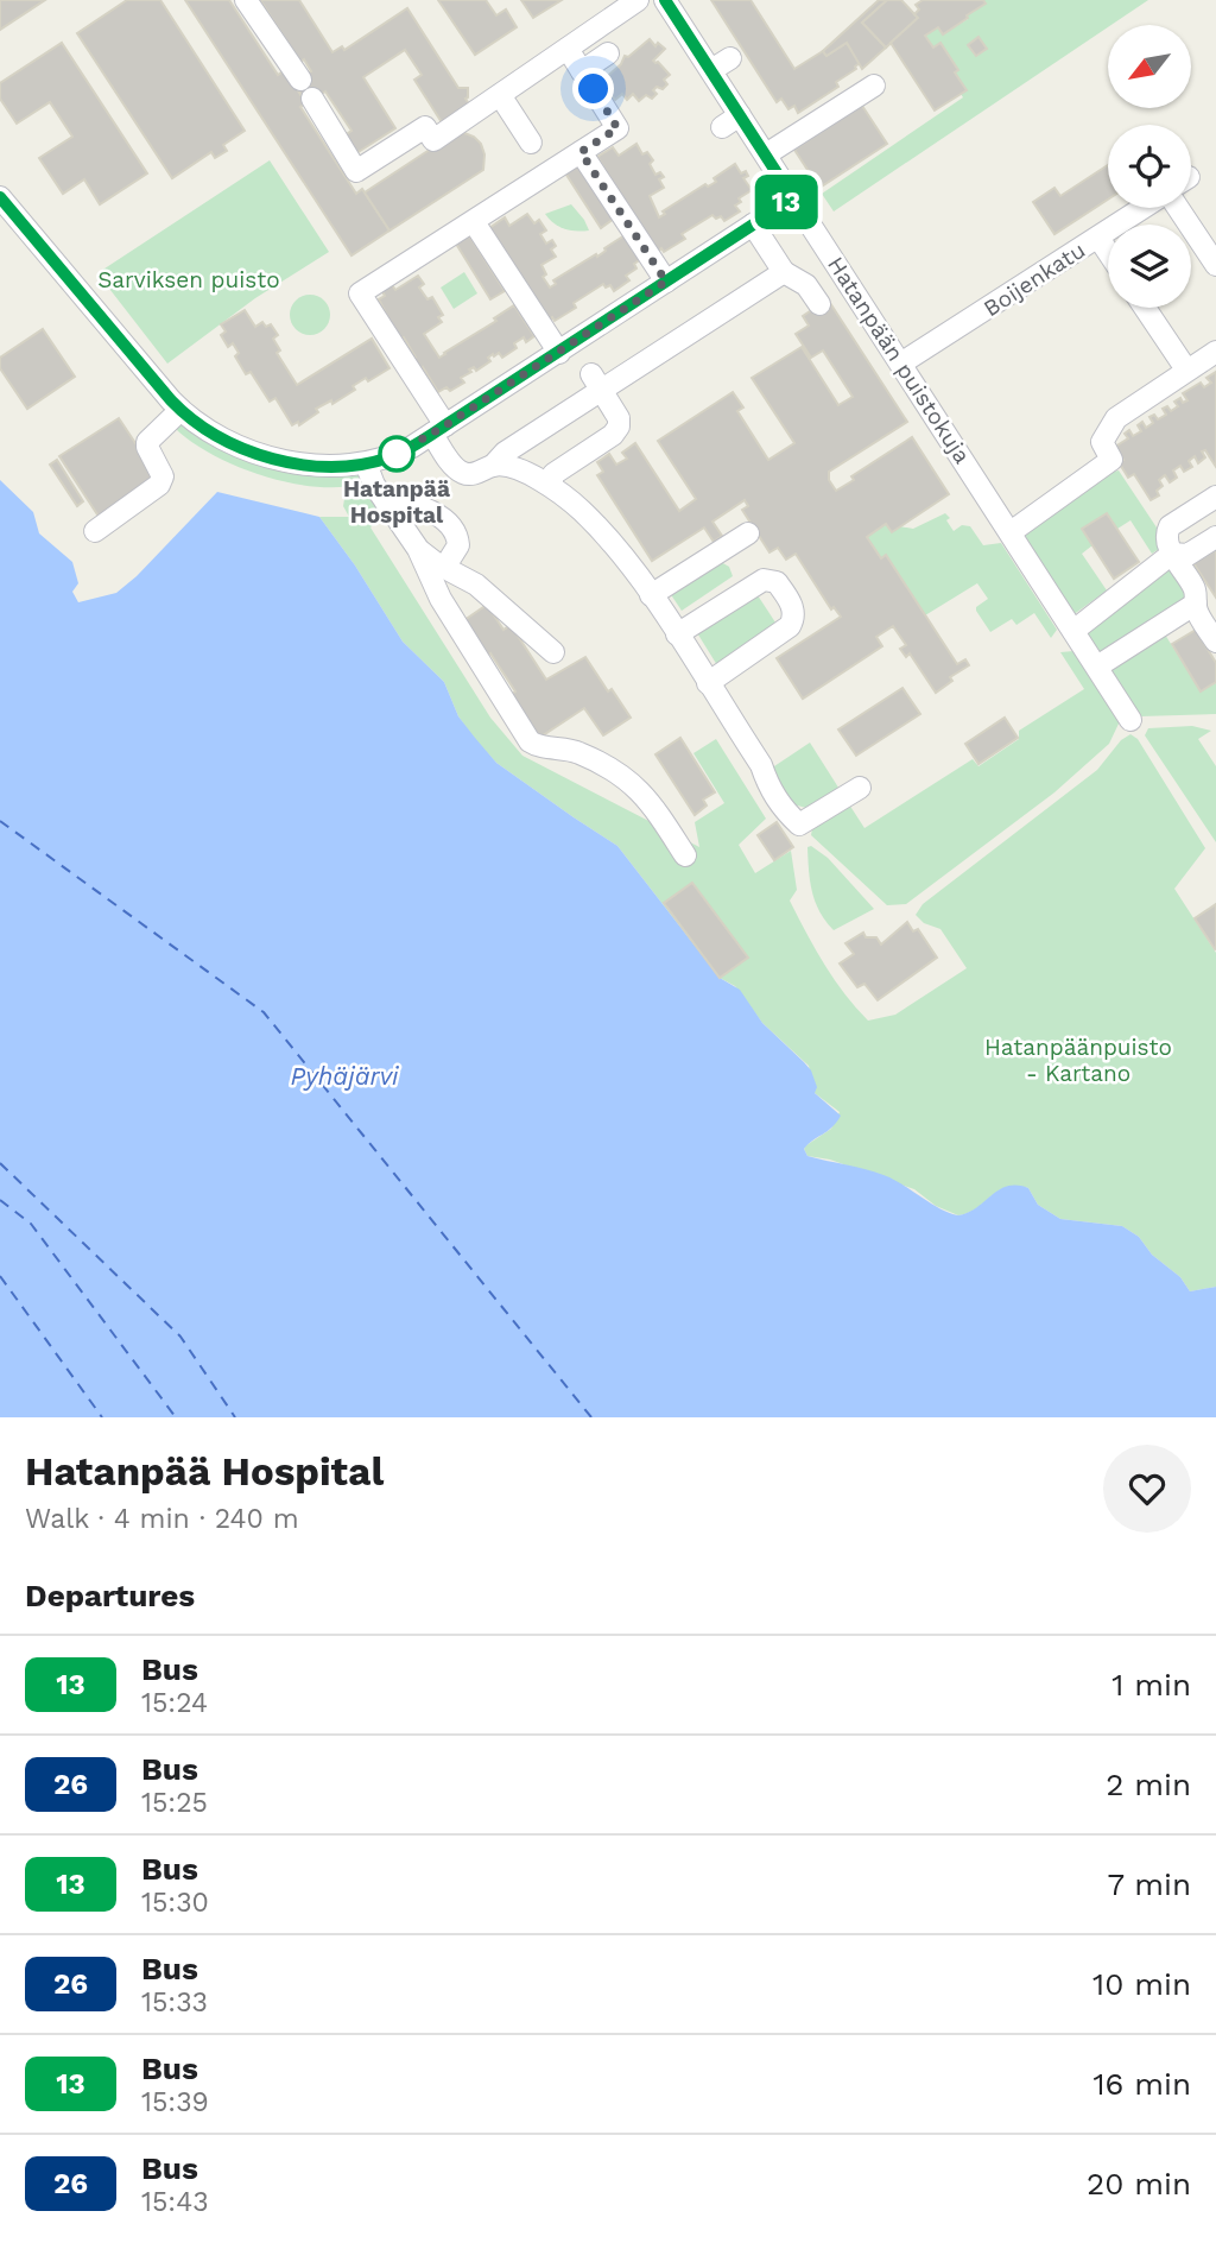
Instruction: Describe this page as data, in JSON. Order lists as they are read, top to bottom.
{
  "streets": {
    "street": ["Boijenkatu", "Hatanpään puistokuja"]
  },
  "crossings": [
    ["Boijenkatu", "Hatanpään puistokuja"]
  ],
  "water": ["Pyhäjärvi"],
  "parks": ["Sarviksen puisto", "Hatanpäänpuisto - Kartano"],
  "places": ["Hatanpää Hospital"],
  "lines": ["bus line 13"],
  "north": "bottom left",
  "page": {
    "on_map": "13",
    "heading": [
      ["Hatanpää Hospital", "Walk · 4 min · 240 m"],
      "Departures"
    ],
    "list": [
      {
        "mark": "13",
        "name": "Bus",
        "note": "15:24",
        "value": "1 min"
      },
      {
        "mark": "26",
        "name": "Bus",
        "note": "15:25",
        "value": "2 min"
      },
      {
        "mark": "13",
        "name": "Bus",
        "note": "15:30",
        "value": "7 min"
      },
      {
        "mark": "26",
        "name": "Bus",
        "note": "15:33",
        "value": "10 min"
      },
      {
        "mark": "13",
        "name": "Bus",
        "note": "15:39",
        "value": "16 min"
      },
      {
        "mark": "26",
        "name": "Bus",
        "note": "15:43",
        "value": "20 min"
      }
    ]
  }
}
